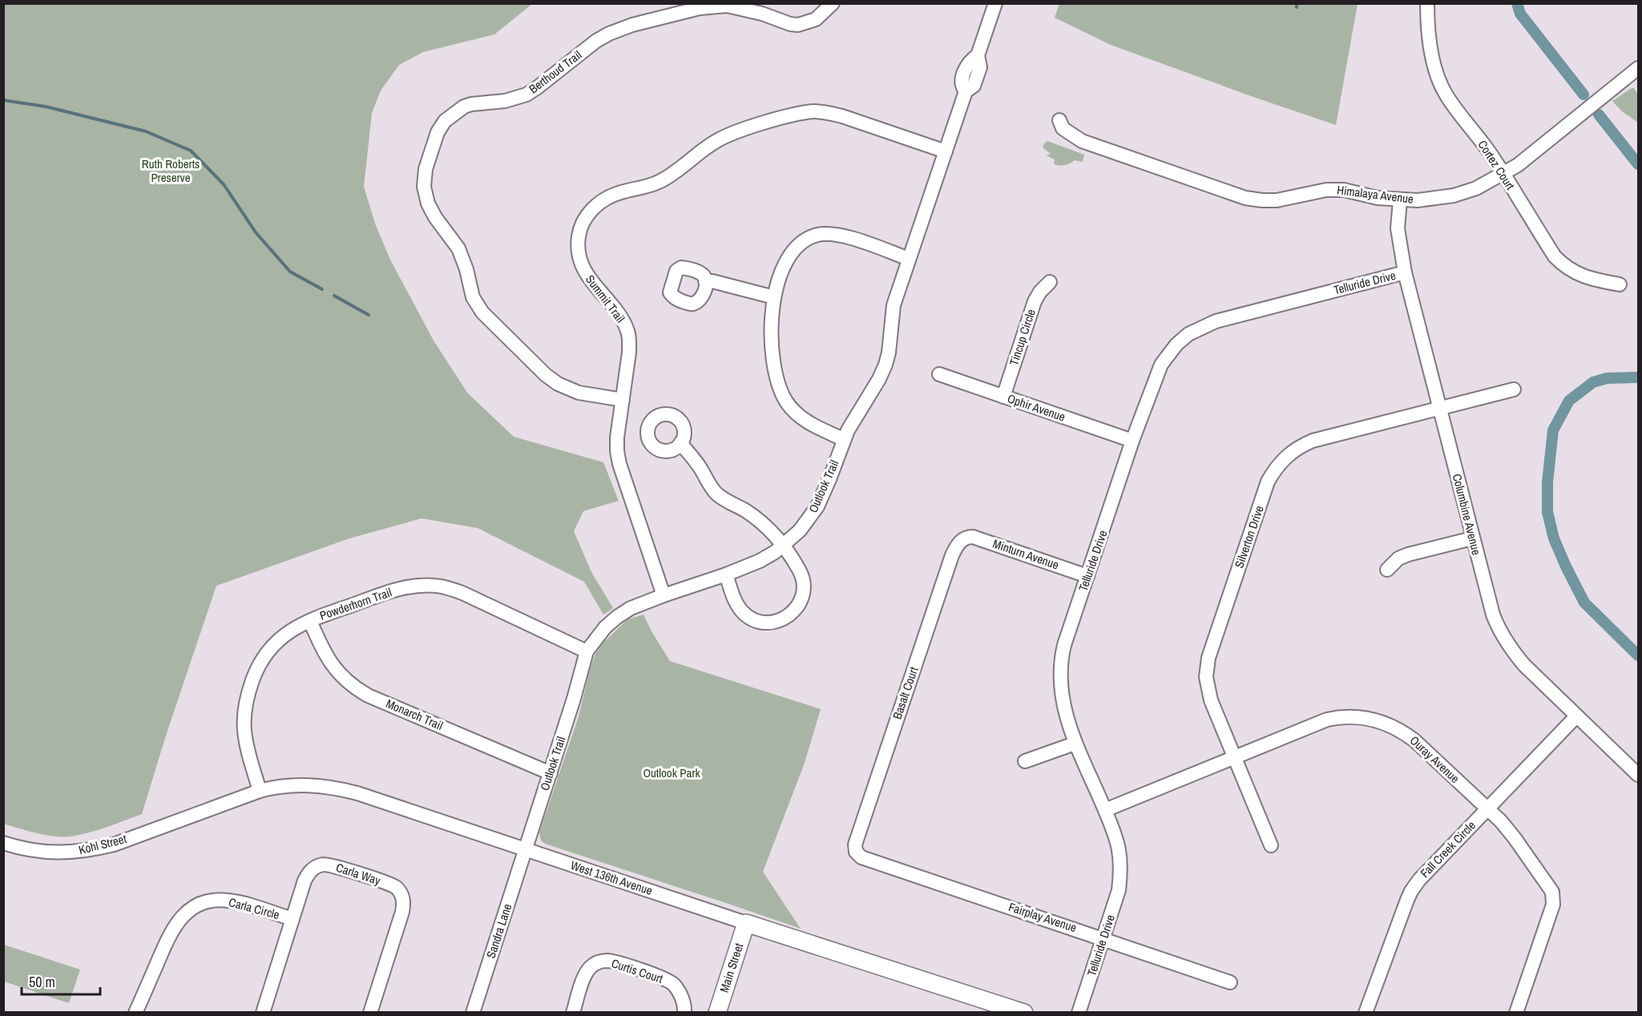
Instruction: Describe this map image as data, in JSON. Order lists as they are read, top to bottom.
{
  "streets": {
    "main road": ["West 136th Avenue", "Main Street"],
    "street": [
      "Berthoud Trail",
      "Cortez Court",
      "Himalaya Avenue",
      "Telluride Drive",
      "Summit Trail",
      "Tincup Circle",
      "Ophir Avenue",
      "Outlook Trail",
      "Columbine Avenue",
      "Silverton Drive",
      "Minturn Avenue",
      "Powderhorn Trail",
      "Basalt Court",
      "Monarch Trail",
      "Ouray Avenue",
      "Kohl Street",
      "Fall Creek Circle",
      "Carla Way",
      "Carla Circle",
      "Fairplay Avenue",
      "Sandra Lane",
      "Curtis Court"
    ]
  },
  "crossings": [
    ["Berthoud Trail", "Summit Trail"],
    ["Cortez Court", "Himalaya Avenue"],
    ["Himalaya Avenue", "Columbine Avenue"],
    ["Telluride Drive", "Ophir Avenue"],
    ["Telluride Drive", "Columbine Avenue"],
    ["Telluride Drive", "Minturn Avenue"],
    ["Telluride Drive", "Ouray Avenue"],
    ["Telluride Drive", "Fairplay Avenue"],
    ["Summit Trail", "Outlook Trail"],
    ["Tincup Circle", "Ophir Avenue"],
    ["Outlook Trail", "Powderhorn Trail"],
    ["Outlook Trail", "Monarch Trail"],
    ["Outlook Trail", "West 136th Avenue"],
    ["Outlook Trail", "Sandra Lane"],
    ["Columbine Avenue", "Silverton Drive"],
    ["Columbine Avenue", "Fall Creek Circle"],
    ["Silverton Drive", "Ouray Avenue"],
    ["Minturn Avenue", "Basalt Court"],
    ["Powderhorn Trail", "Monarch Trail"],
    ["Powderhorn Trail", "West 136th Avenue"],
    ["Basalt Court", "Fairplay Avenue"],
    ["Ouray Avenue", "Fall Creek Circle"],
    ["Kohl Street", "West 136th Avenue"],
    ["Carla Way", "Carla Circle"],
    ["West 136th Avenue", "Sandra Lane"],
    ["West 136th Avenue", "Main Street"]
  ],
  "parks": ["Ruth Roberts Preserve", "Outlook Park"],
  "scale_bar": "50 m"
}
